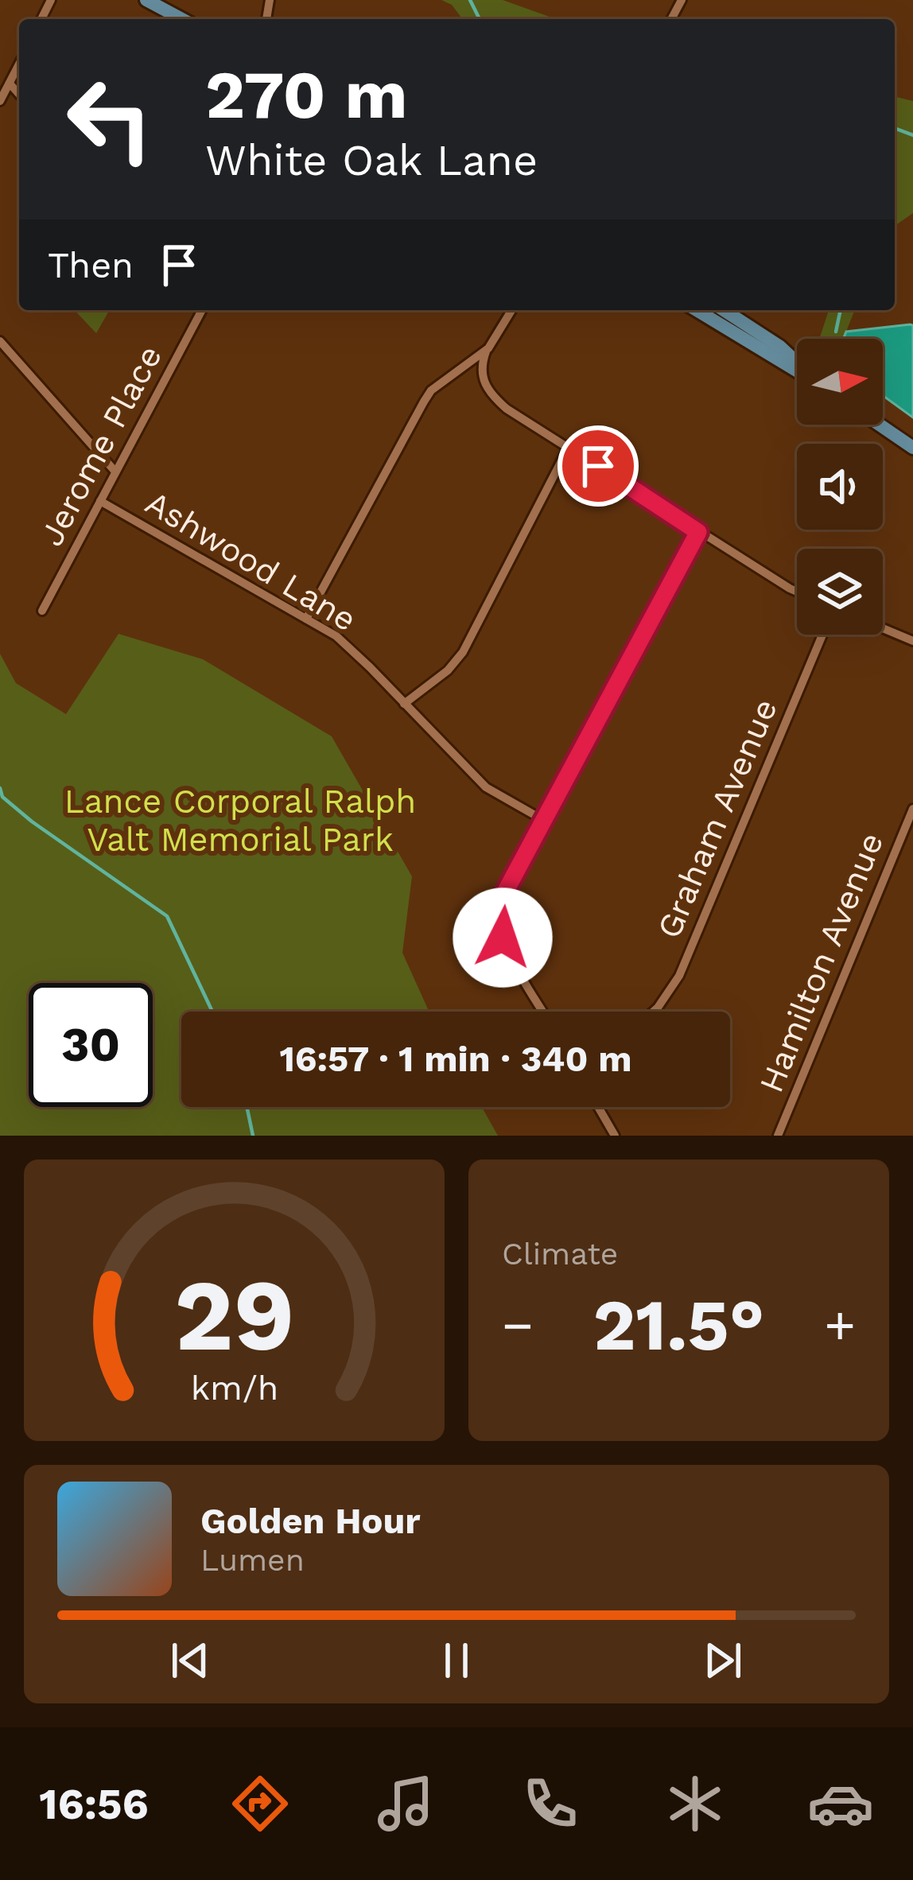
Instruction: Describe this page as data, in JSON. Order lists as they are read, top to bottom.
{
  "streets": {
    "street": [
      "Jerome Place",
      "Ashwood Lane",
      "Graham Avenue",
      "Hamilton Avenue"
    ]
  },
  "crossings": [
    ["Jerome Place", "Ashwood Lane"]
  ],
  "parks": ["Lance Corporal Ralph Valt Memorial Park"],
  "north": "right",
  "page": {
    "turn": ["270 m", "White Oak Lane"],
    "then": "Then",
    "limit": "30",
    "trip": "16:57 · 1 min · 340 m",
    "tile": "Climate",
    "heat": ["−", "21.5°", "+"],
    "song": ["Golden Hour", "Lumen"],
    "tabs": "16:56",
    "gauge": ["29", "km/h"]
  }
}
